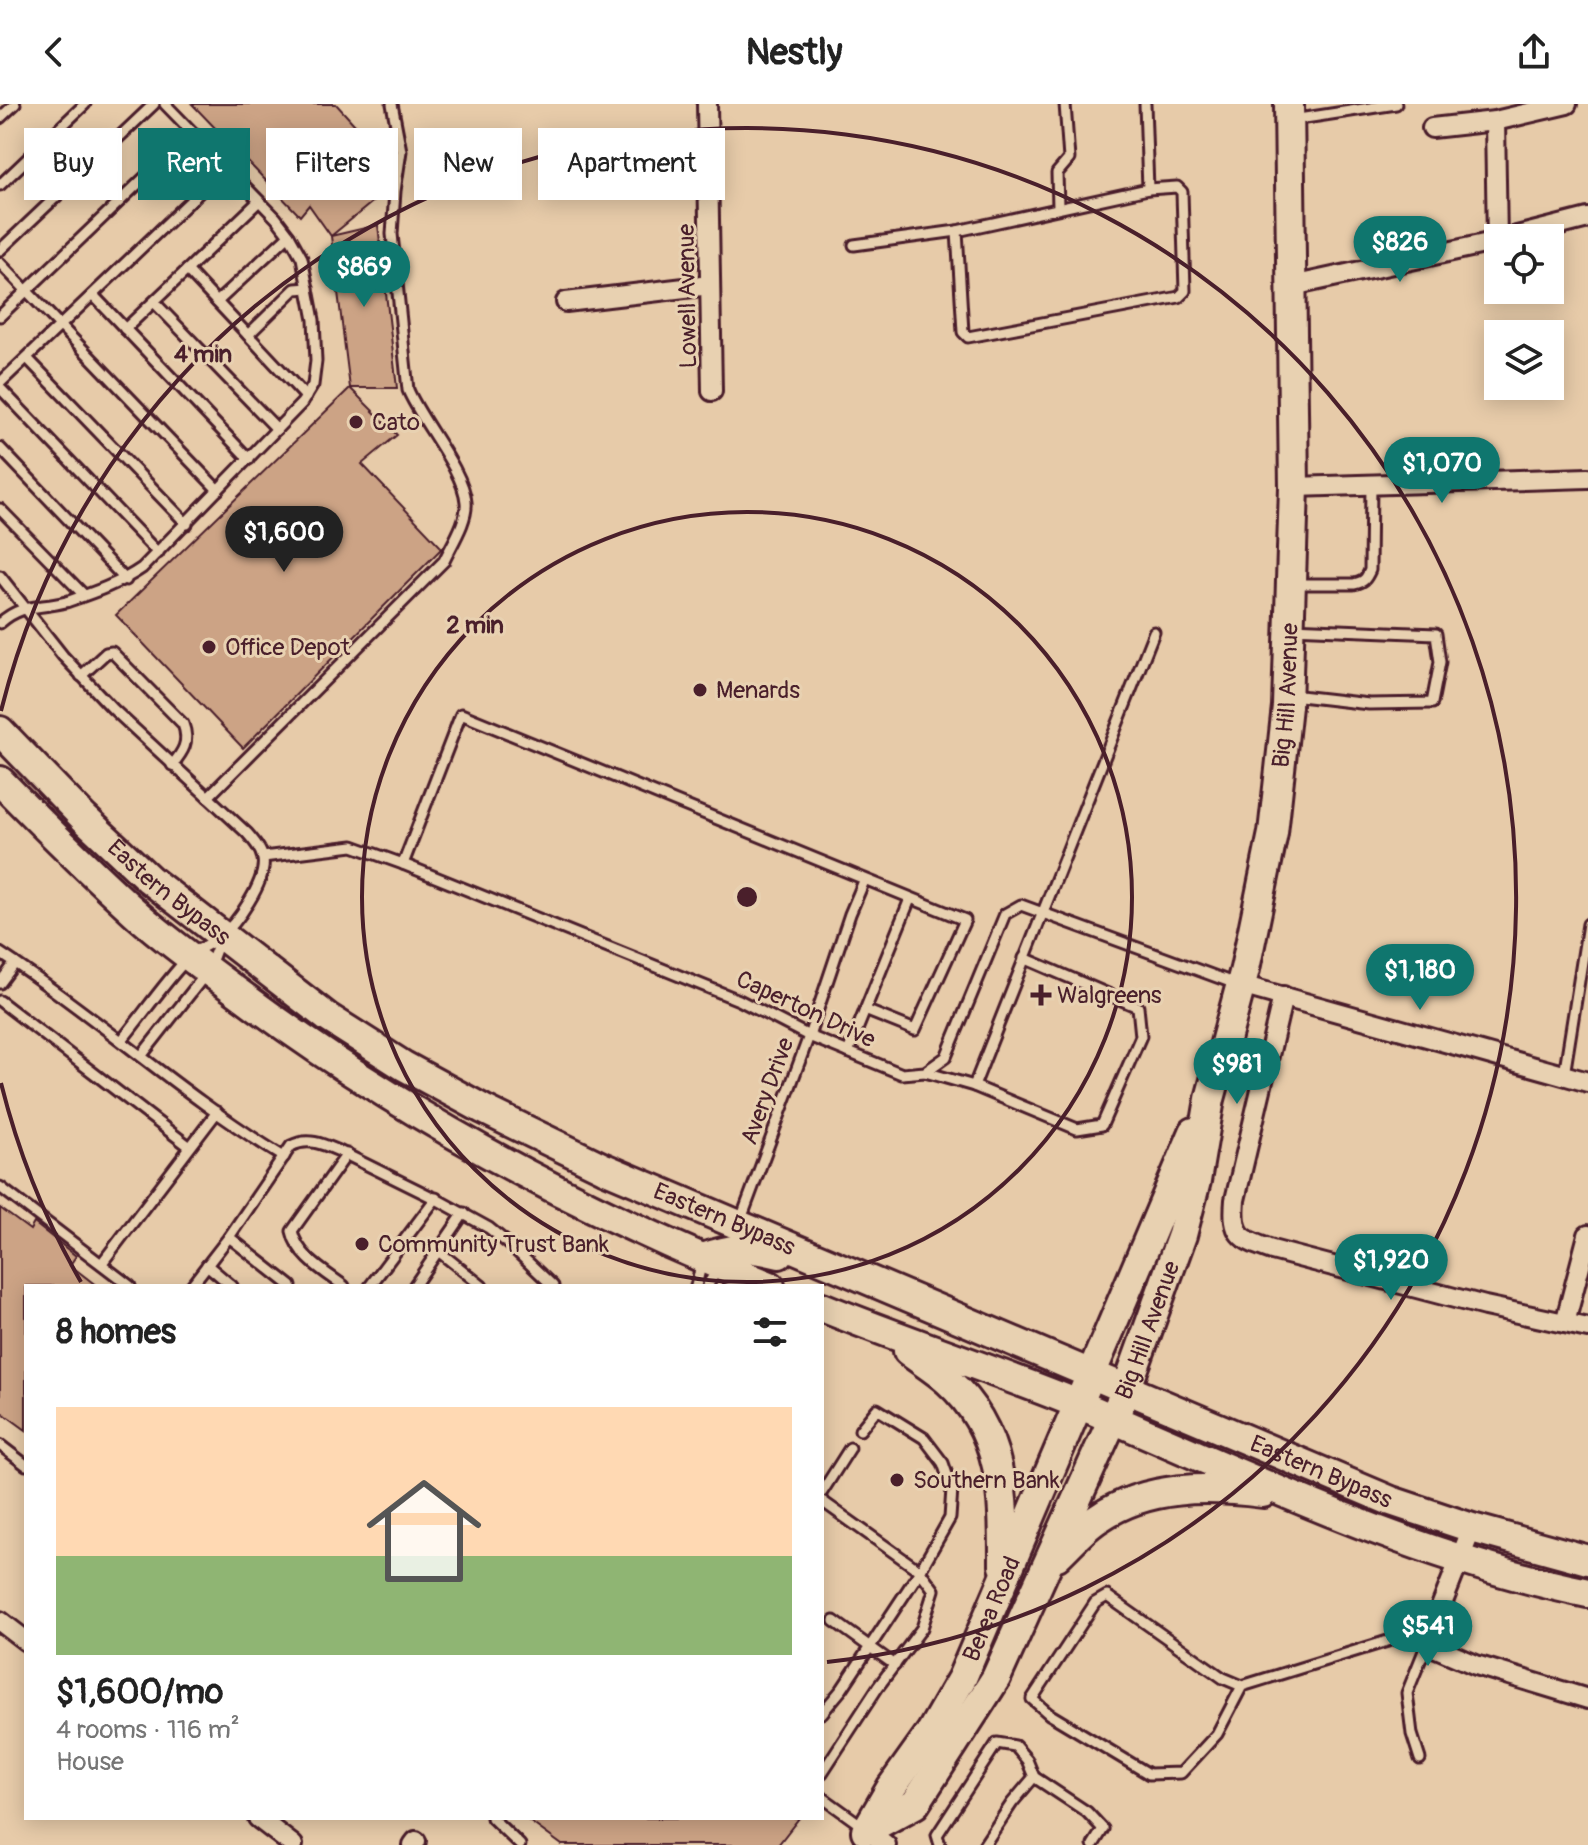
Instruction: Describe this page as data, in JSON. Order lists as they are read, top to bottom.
{
  "streets": {
    "main road": ["Big Hill Avenue", "Eastern Bypass", "Berea Road"],
    "street": ["Lowell Avenue"],
    "lane": ["Caperton Drive", "Avery Drive"]
  },
  "crossings": [
    ["Big Hill Avenue", "Eastern Bypass"],
    ["Big Hill Avenue", "Berea Road"],
    ["Eastern Bypass", "Avery Drive"],
    ["Eastern Bypass", "Berea Road"],
    ["Caperton Drive", "Avery Drive"]
  ],
  "places": {
    "other": [
      "Cato",
      "Office Depot",
      "Menards",
      "Community Trust Bank",
      "Southern Bank"
    ],
    "health": ["Walgreens"]
  },
  "page": {
    "header": "Nestly",
    "chip": [
      "Buy",
      "Rent",
      "Filters",
      "New",
      "Apartment"
    ],
    "price": [
      "$826",
      "$869",
      "$1,070",
      "$1,600",
      "$1,180",
      "$981",
      "$1,920",
      "$541"
    ],
    "heading": "8 homes",
    "list": [
      {
        "name": "$1,600/mo",
        "note": "4 rooms · 116 m² · House"
      }
    ]
  },
  "rings": ["4 min", "2 min"]
}
